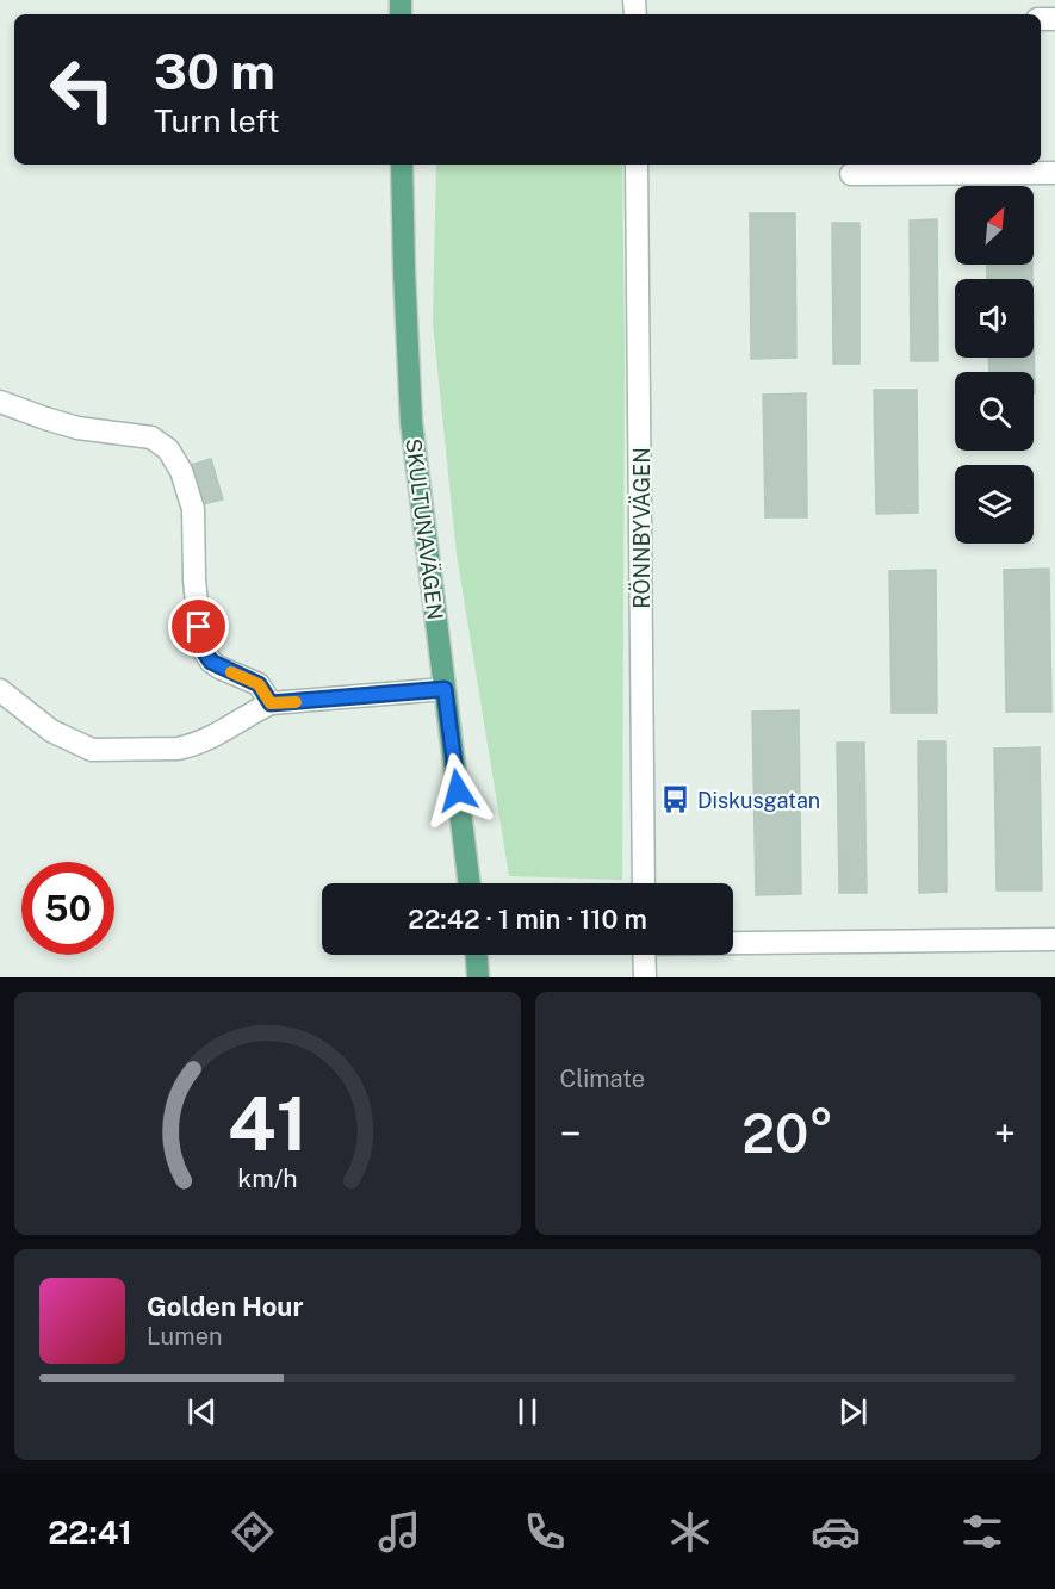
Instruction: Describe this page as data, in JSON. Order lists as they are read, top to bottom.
{
  "streets": {
    "main road": ["SKULTUNAVÄGEN"],
    "street": ["RÖNNBYVÄGEN"]
  },
  "places": {
    "bus stop": ["Diskusgatan"]
  },
  "north": "top right",
  "page": {
    "turn": ["30 m", "Turn left"],
    "limit": "50",
    "trip": "22:42 · 1 min · 110 m",
    "tile": "Climate",
    "heat": ["−", "20°", "+"],
    "song": ["Golden Hour", "Lumen"],
    "tabs": "22:41",
    "gauge": ["41", "km/h"]
  }
}
